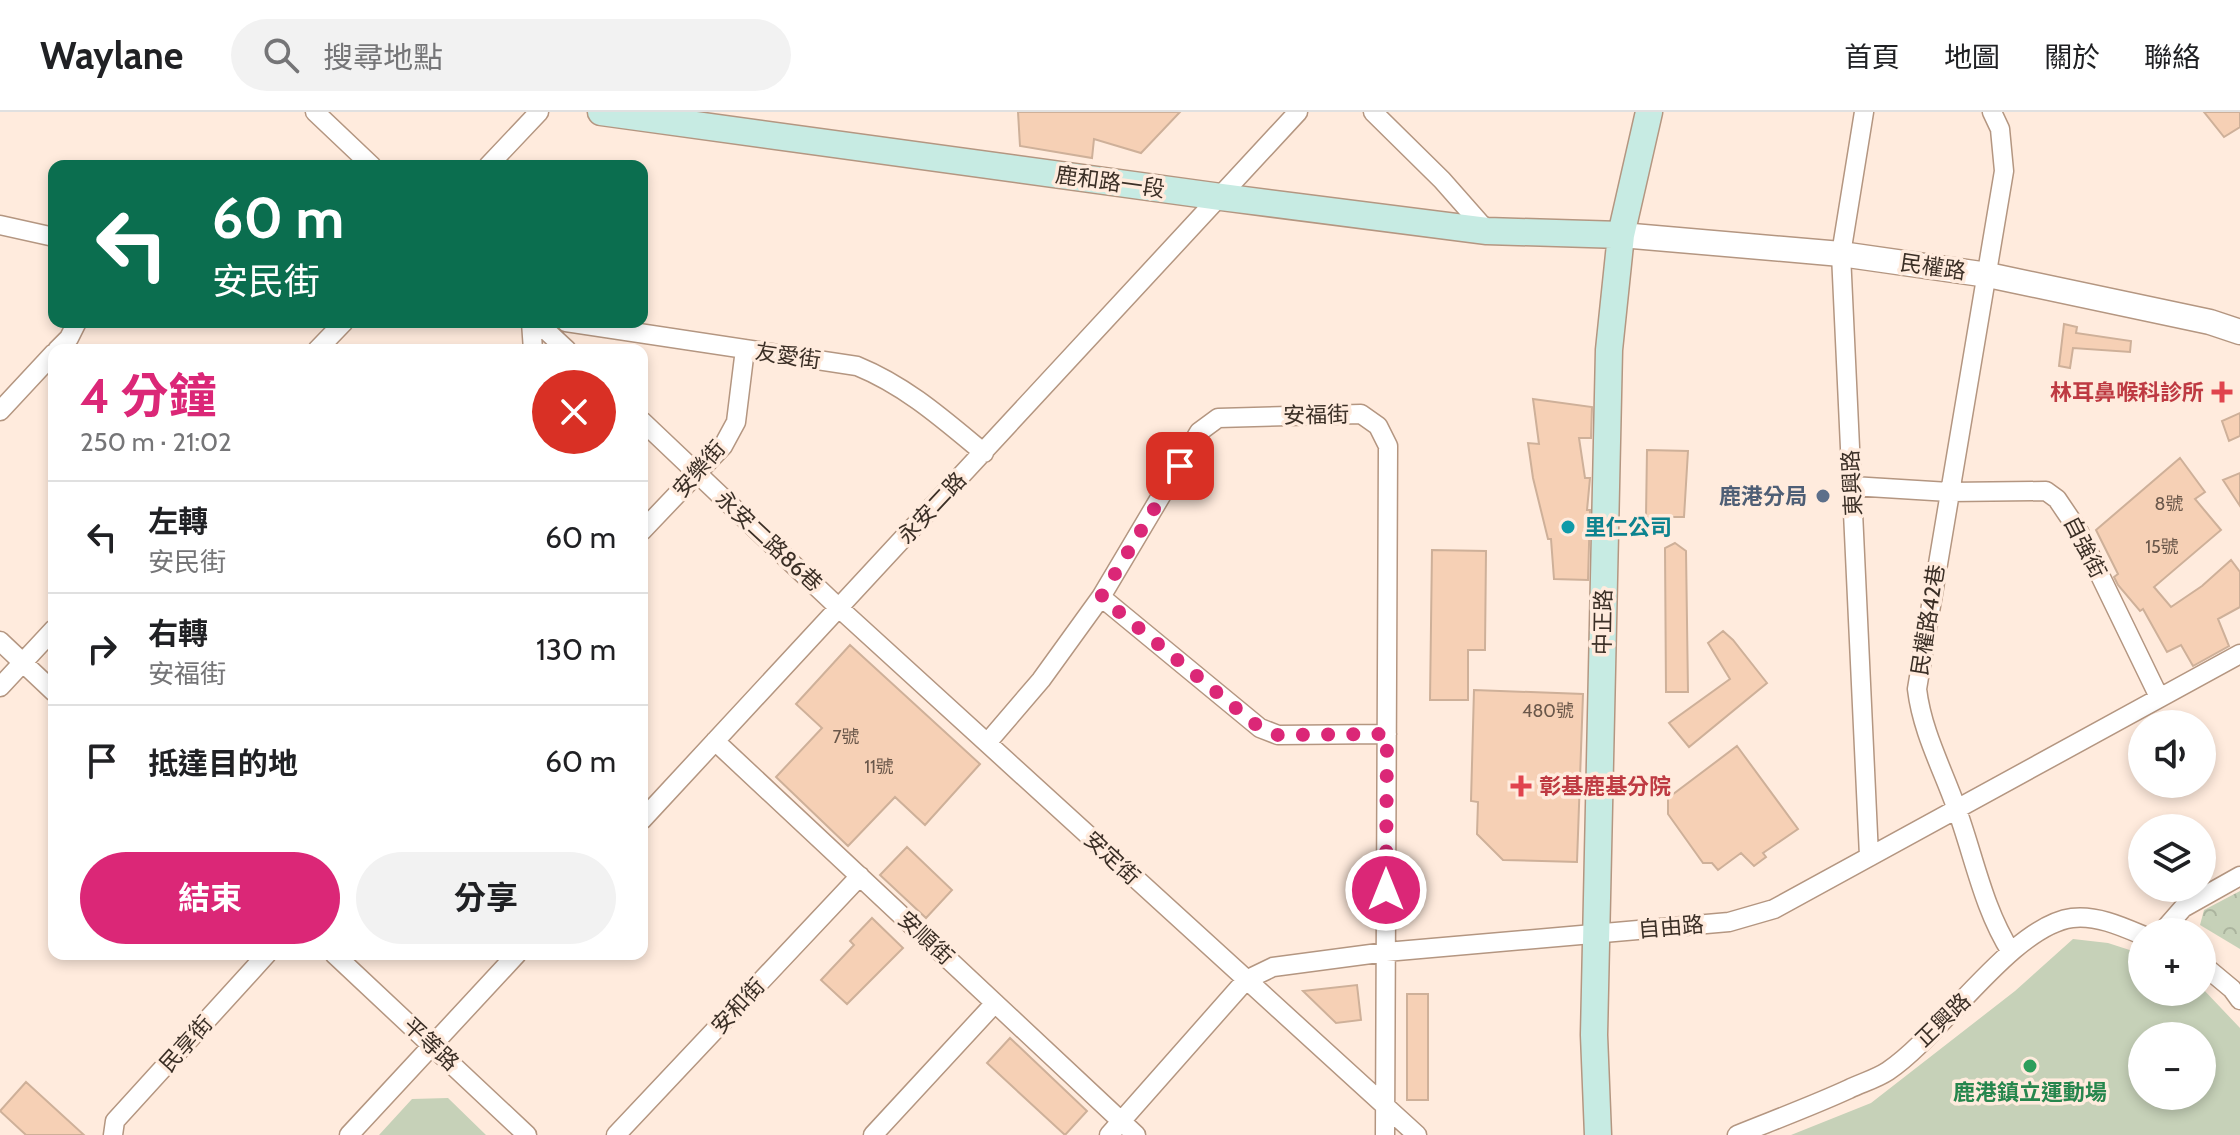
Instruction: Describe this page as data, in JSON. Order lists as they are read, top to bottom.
{
  "streets": {
    "main road": ["鹿和路一段", "中正路"],
    "street": [
      "民權路",
      "友愛街",
      "安福街",
      "安樂街",
      "東興路",
      "永安二路",
      "永安二路86巷",
      "自強街",
      "民權路42巷",
      "安定街",
      "自由路",
      "安順街",
      "安和街",
      "正興路",
      "民享街",
      "平等路"
    ]
  },
  "crossings": [
    ["鹿和路一段", "民權路"],
    ["鹿和路一段", "永安二路"],
    ["鹿和路一段", "中正路"],
    ["民權路", "東興路"],
    ["民權路", "民權路42巷"],
    ["民權路", "中正路"],
    ["友愛街", "安樂街"],
    ["友愛街", "永安二路"],
    ["安福街", "安定街"],
    ["安福街", "自由路"],
    ["安樂街", "永安二路86巷"],
    ["東興路", "自強街"],
    ["東興路", "自由路"],
    ["永安二路", "永安二路86巷"],
    ["永安二路", "安定街"],
    ["永安二路", "安順街"],
    ["永安二路86巷", "安定街"],
    ["自強街", "民權路42巷"],
    ["自強街", "自由路"],
    ["民權路42巷", "自由路"],
    ["民權路42巷", "正興路"],
    ["中正路", "自由路"],
    ["安定街", "自由路"],
    ["自由路", "安順街"],
    ["安順街", "安和街"]
  ],
  "places": {
    "health": ["林耳鼻喉科診所", "彰基鹿基分院"],
    "other": ["鹿港分局", "里仁公司", "鹿港鎮立運動場"]
  },
  "house_numbers": [
    "8號",
    "15號",
    "480號",
    "7號",
    "11號"
  ],
  "page": {
    "header": "Waylane",
    "search": "搜尋地點",
    "nav": [
      "首頁",
      "地圖",
      "關於",
      "聯絡"
    ],
    "turn": ["60 m", "安民街"],
    "heading": ["4 分鐘", "250 m · 21:02"],
    "list": [
      {
        "name": "左轉",
        "note": "安民街",
        "value": "60 m"
      },
      {
        "name": "右轉",
        "note": "安福街",
        "value": "130 m"
      },
      {
        "name": "抵達目的地",
        "value": "60 m"
      }
    ],
    "map_buttons": ["+", "−"],
    "buttons": ["結束", "分享"]
  }
}
